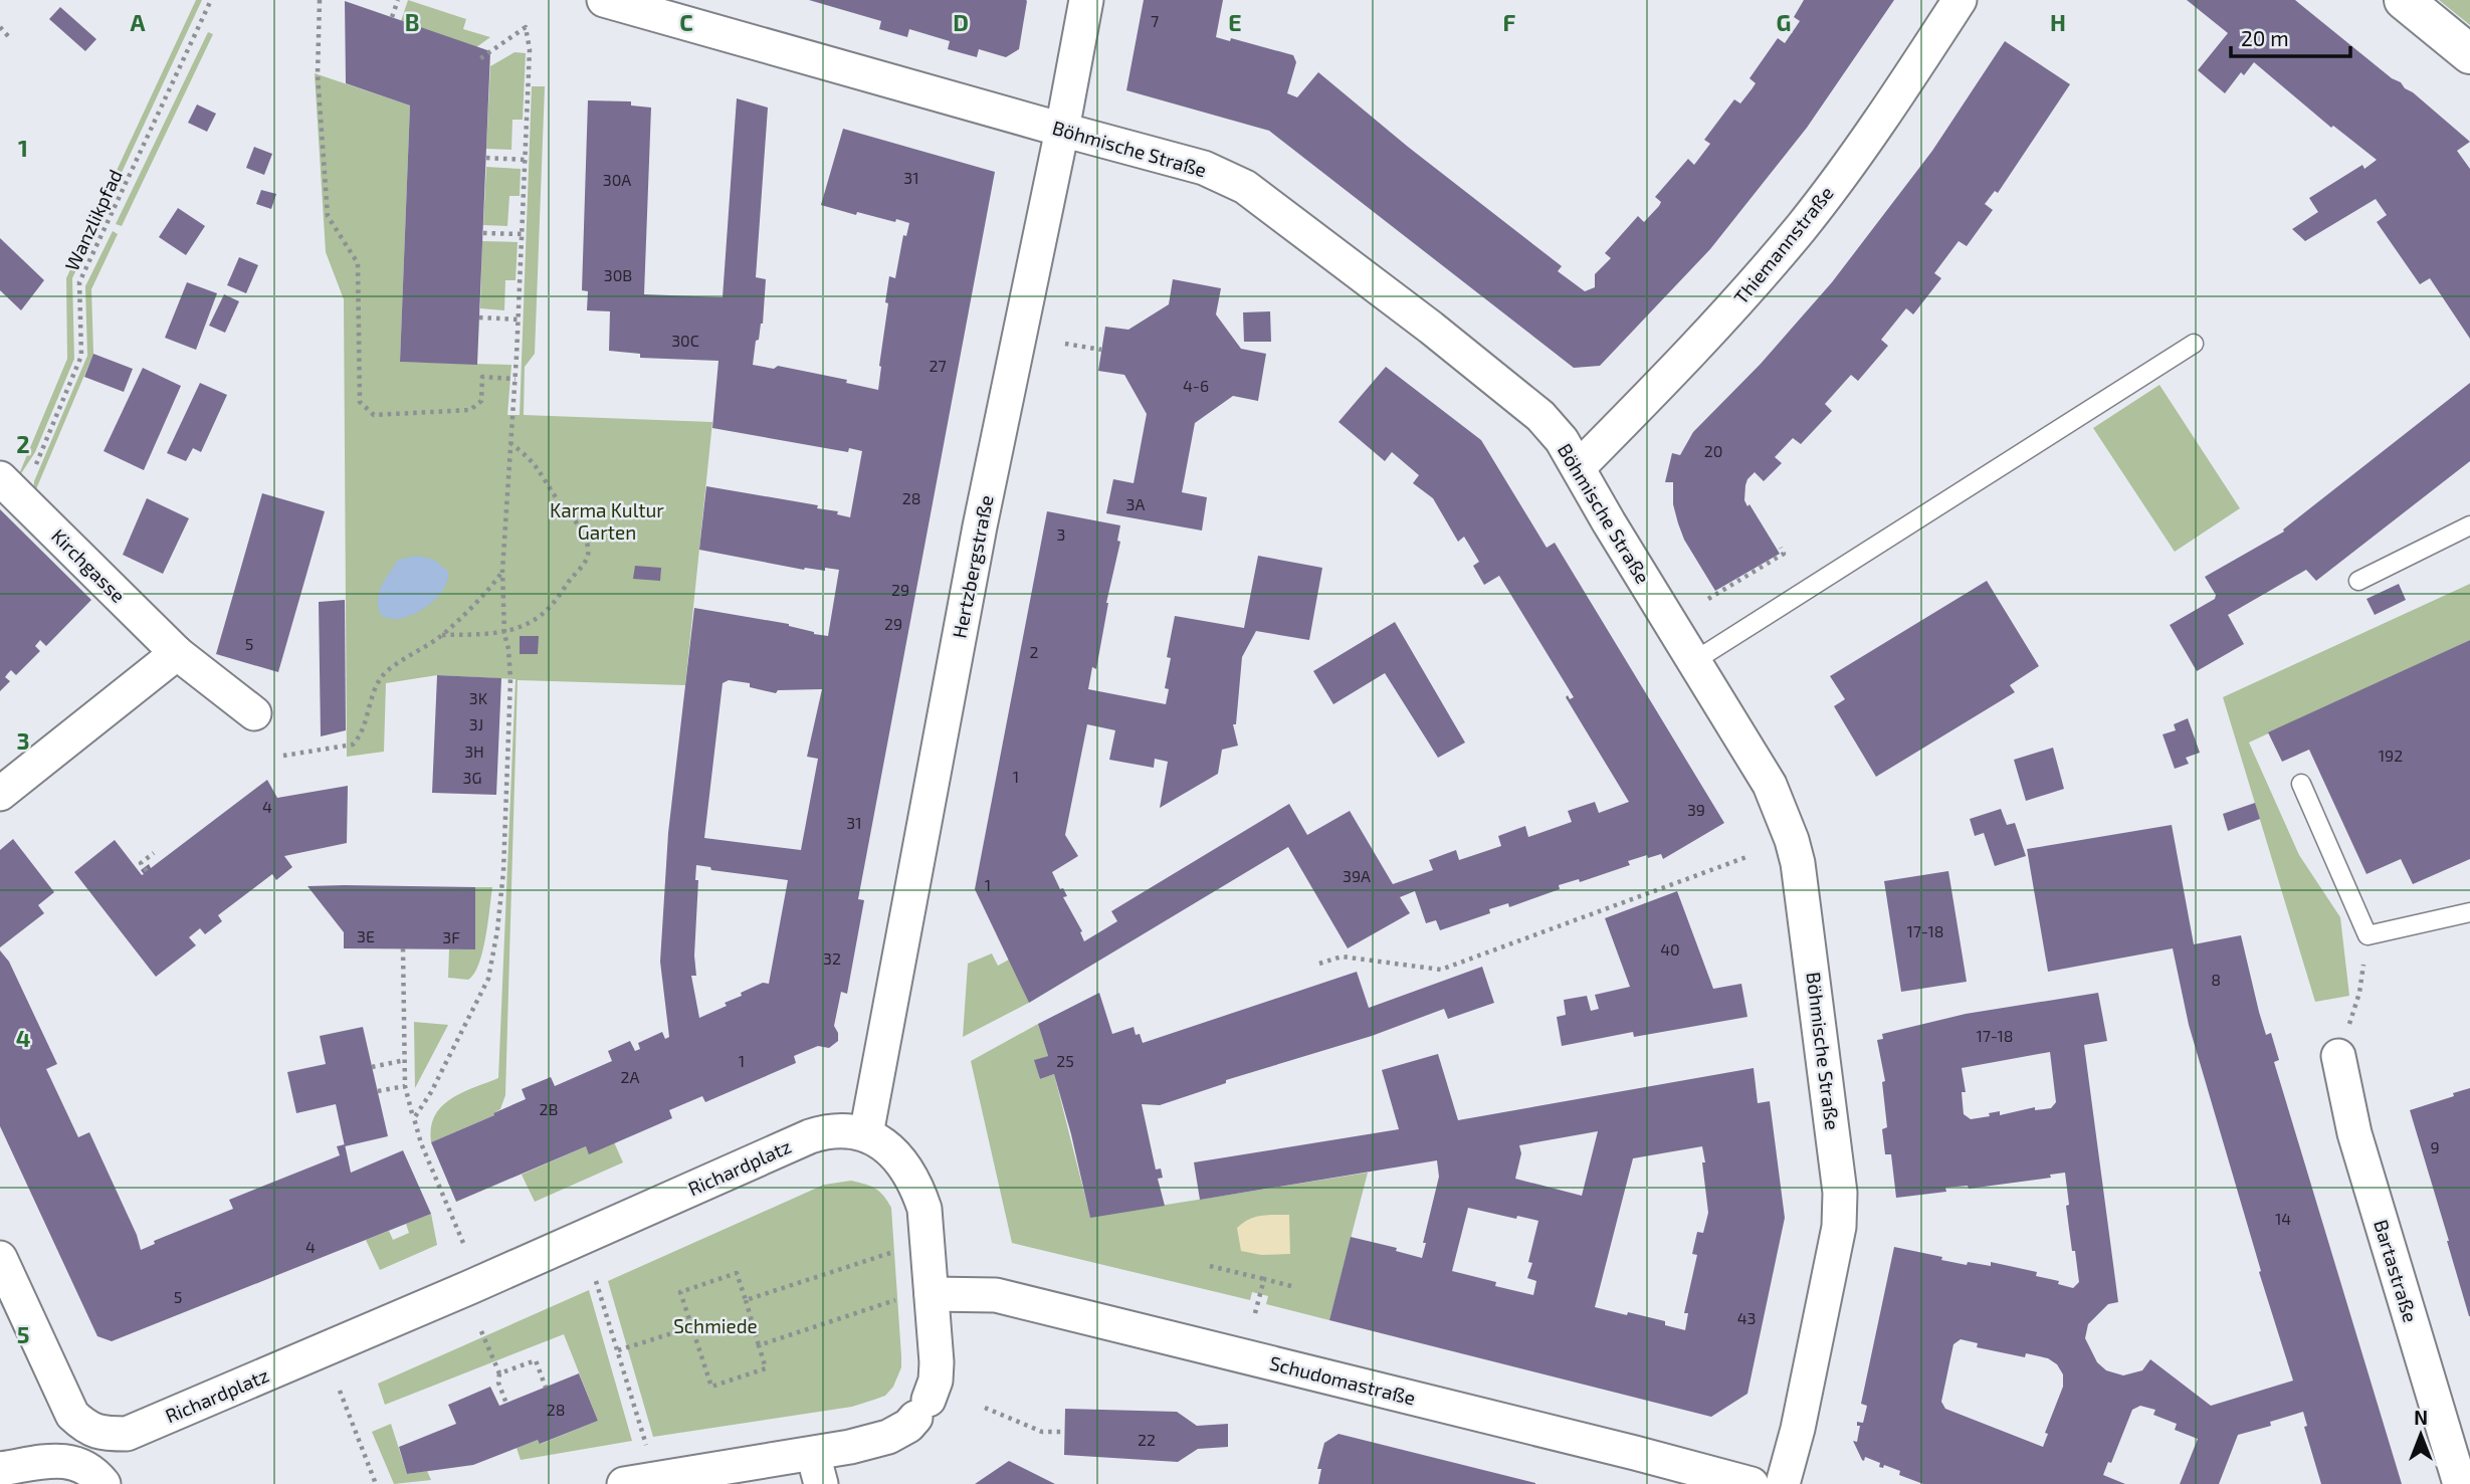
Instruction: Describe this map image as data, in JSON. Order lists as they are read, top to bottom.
{
  "streets": {
    "street": [
      "Böhmische Straße",
      "Thiemannstraße",
      "Kirchgasse",
      "Hertzbergstraße",
      "Richardplatz",
      "Bartastraße",
      "Schudomastraße"
    ],
    "path": ["Wanzlikpfad"]
  },
  "crossings": [
    ["Böhmische Straße", "Thiemannstraße"],
    ["Böhmische Straße", "Hertzbergstraße"],
    ["Wanzlikpfad", "Kirchgasse"],
    ["Hertzbergstraße", "Richardplatz"],
    ["Richardplatz", "Schudomastraße"]
  ],
  "parks": ["Karma Kultur Garten", "Schmiede"],
  "house_numbers": [
    "7",
    "31",
    "30A",
    "30B",
    "30C",
    "27",
    "4-6",
    "20",
    "28",
    "3A",
    "3",
    "29",
    "29",
    "5",
    "2",
    "3K",
    "3J",
    "3H",
    "192",
    "1",
    "3G",
    "4",
    "39",
    "31",
    "39A",
    "1",
    "17-18",
    "3E",
    "3F",
    "40",
    "32",
    "8",
    "17-18",
    "1",
    "25",
    "2A",
    "2B",
    "9",
    "14",
    "4",
    "5",
    "43",
    "28",
    "22"
  ],
  "scale_bar": "20 m",
  "north": "top",
  "grid": {
    "columns": [
      "A",
      "B",
      "C",
      "D",
      "E",
      "F",
      "G",
      "H"
    ],
    "rows": [
      "1",
      "2",
      "3",
      "4",
      "5"
    ]
  }
}
